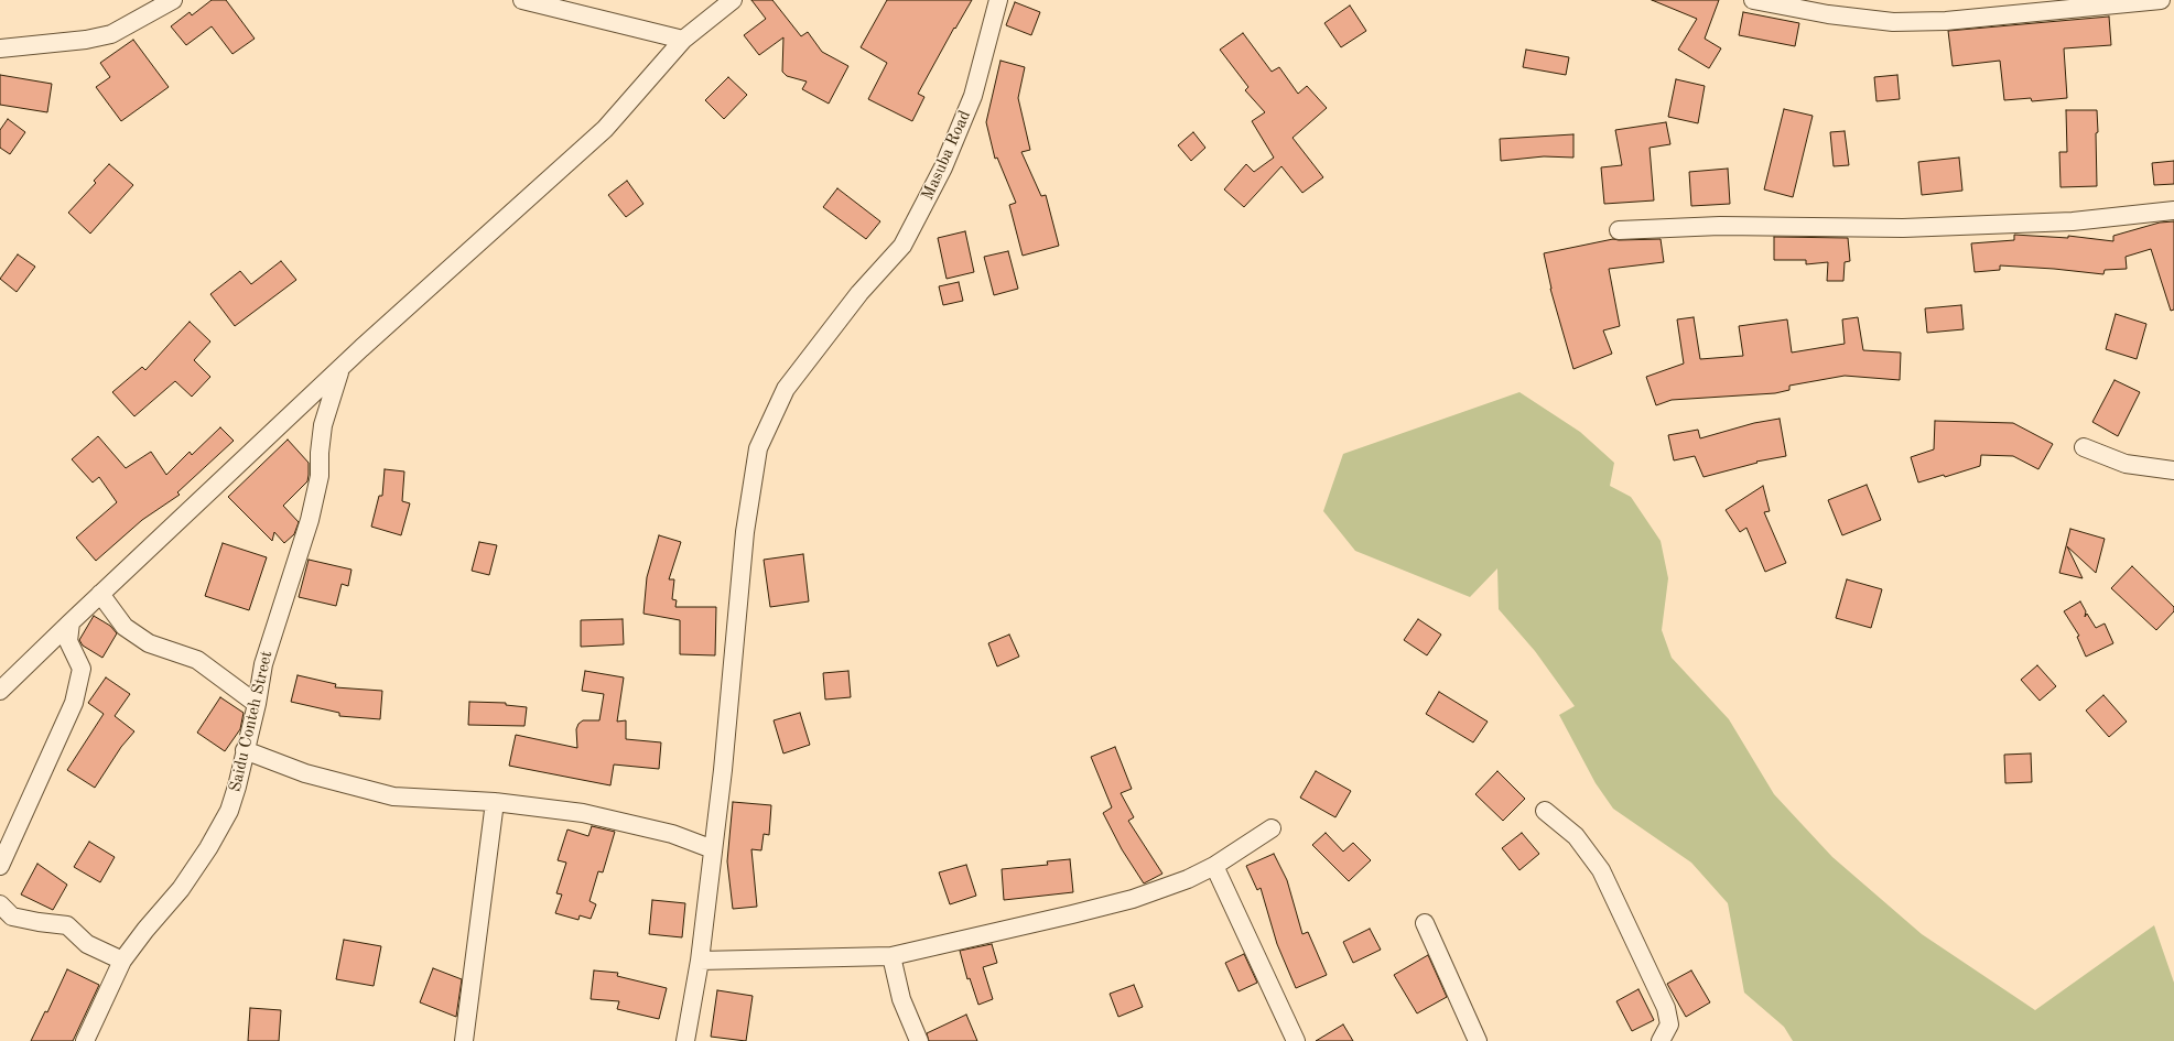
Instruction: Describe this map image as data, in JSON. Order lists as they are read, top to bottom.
{
  "streets": {
    "street": ["Masuba Road", "Saidu Conteh Street"]
  }
}
